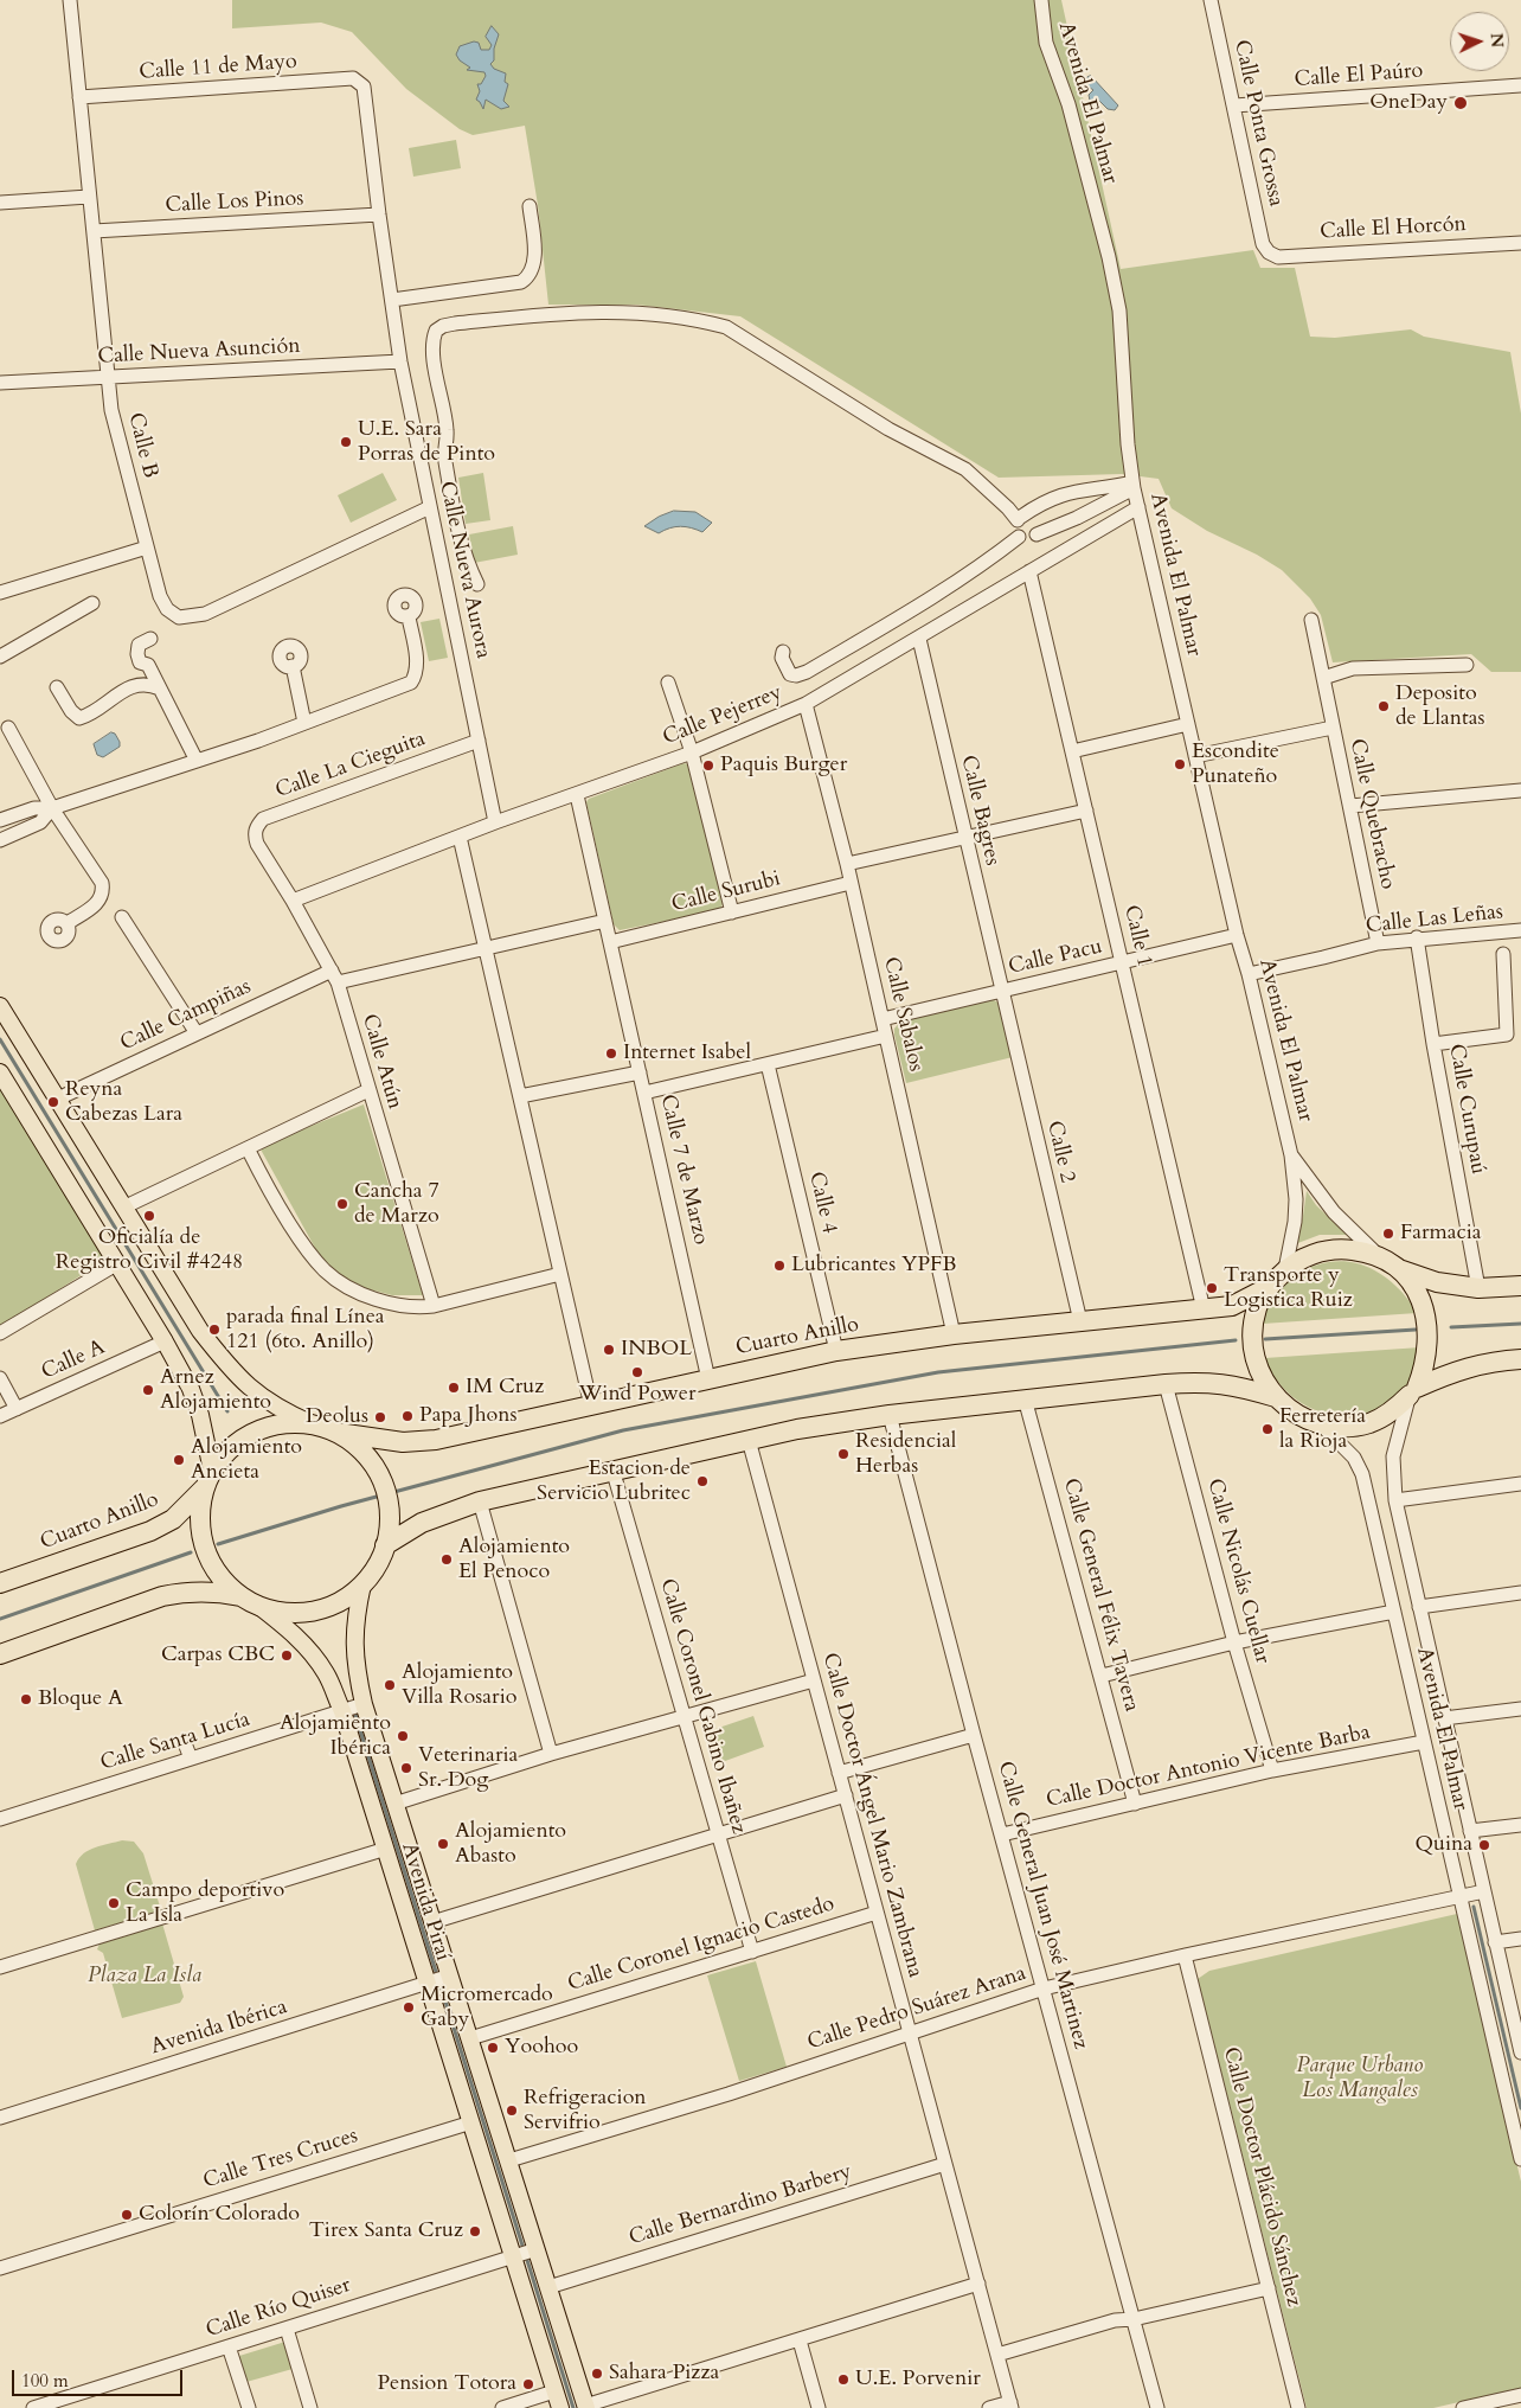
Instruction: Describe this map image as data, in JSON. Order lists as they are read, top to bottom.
{
  "streets": {
    "highway": ["Cuarto Anillo"],
    "main road": ["Avenida Piraí"],
    "street": [
      "Calle 11 de Mayo",
      "Calle El Paúro",
      "Avenida El Palmar",
      "Calle Ponta Grossa",
      "Calle Los Pinos",
      "Calle El Horcón",
      "Calle Nueva Asunción",
      "Calle B",
      "Calle Nueva Aurora",
      "Calle Pejerrey",
      "Calle La Cieguita",
      "Calle Bagres",
      "Calle Quebracho",
      "Calle Surubi",
      "Calle Las Leñas",
      "Calle 1",
      "Calle Pacu",
      "Calle Sabalos",
      "Calle Campiñas",
      "Calle Atún",
      "Calle Curupaú",
      "Calle 2",
      "Calle 7 de Marzo",
      "Calle 4",
      "Calle A",
      "Calle Nicolás Cuellar",
      "Calle General Félix Tavera",
      "Calle Coronel Gabino Ibañez",
      "Calle Santa Lucía",
      "Calle Doctor Antonio Vicente Barba",
      "Calle Doctor Ángel Mario Zambrana",
      "Calle General Juan José Martinez",
      "Calle Coronel Ignacio Castedo",
      "Calle Pedro Suárez Arana",
      "Avenida Ibérica",
      "Calle Tres Cruces",
      "Calle Doctor Plácido Sánchez",
      "Calle Bernardino Barbery",
      "Calle Río Quiser"
    ]
  },
  "crossings": [
    ["Calle 11 de Mayo", "Calle B"],
    ["Calle 11 de Mayo", "Calle Nueva Aurora"],
    ["Calle El Paúro", "Calle Ponta Grossa"],
    ["Avenida El Palmar", "Calle Pejerrey"],
    ["Avenida El Palmar", "Calle Quebracho"],
    ["Avenida El Palmar", "Calle Las Leñas"],
    ["Avenida El Palmar", "Calle Pacu"],
    ["Avenida El Palmar", "Cuarto Anillo"],
    ["Avenida El Palmar", "Calle Doctor Antonio Vicente Barba"],
    ["Avenida El Palmar", "Calle Pedro Suárez Arana"],
    ["Calle Ponta Grossa", "Calle El Horcón"],
    ["Calle Los Pinos", "Calle B"],
    ["Calle Los Pinos", "Calle Nueva Aurora"],
    ["Calle Nueva Asunción", "Calle B"],
    ["Calle Nueva Asunción", "Calle Nueva Aurora"],
    ["Calle B", "Calle Nueva Aurora"],
    ["Calle Nueva Aurora", "Calle Pejerrey"],
    ["Calle Nueva Aurora", "Calle La Cieguita"],
    ["Calle Pejerrey", "Calle Bagres"],
    ["Calle Pejerrey", "Calle 1"],
    ["Calle Pejerrey", "Calle Sabalos"],
    ["Calle Pejerrey", "Calle Atún"],
    ["Calle Pejerrey", "Calle 7 de Marzo"],
    ["Calle La Cieguita", "Calle Atún"],
    ["Calle Bagres", "Calle Pacu"],
    ["Calle Bagres", "Calle 2"],
    ["Calle Quebracho", "Calle Las Leñas"],
    ["Calle Surubi", "Calle Sabalos"],
    ["Calle Surubi", "Calle 7 de Marzo"],
    ["Calle Las Leñas", "Calle Curupaú"],
    ["Calle 1", "Calle Pacu"],
    ["Calle 1", "Cuarto Anillo"],
    ["Calle Pacu", "Calle Sabalos"],
    ["Calle Pacu", "Calle 2"],
    ["Calle Sabalos", "Cuarto Anillo"],
    ["Calle Campiñas", "Calle Atún"],
    ["Calle 2", "Cuarto Anillo"],
    ["Calle 7 de Marzo", "Cuarto Anillo"],
    ["Calle 4", "Cuarto Anillo"],
    ["Cuarto Anillo", "Avenida Piraí"],
    ["Calle Nicolás Cuellar", "Calle Doctor Antonio Vicente Barba"],
    ["Calle General Félix Tavera", "Calle Doctor Antonio Vicente Barba"],
    ["Calle Coronel Gabino Ibañez", "Calle Coronel Ignacio Castedo"],
    ["Calle Santa Lucía", "Avenida Piraí"],
    ["Calle Doctor Antonio Vicente Barba", "Calle General Juan José Martinez"],
    ["Calle Doctor Ángel Mario Zambrana", "Calle Coronel Ignacio Castedo"],
    ["Calle Doctor Ángel Mario Zambrana", "Calle Pedro Suárez Arana"],
    ["Calle Doctor Ángel Mario Zambrana", "Calle Bernardino Barbery"],
    ["Avenida Piraí", "Calle Coronel Ignacio Castedo"],
    ["Avenida Piraí", "Calle Pedro Suárez Arana"],
    ["Avenida Piraí", "Avenida Ibérica"],
    ["Avenida Piraí", "Calle Tres Cruces"],
    ["Avenida Piraí", "Calle Bernardino Barbery"],
    ["Avenida Piraí", "Calle Río Quiser"],
    ["Calle General Juan José Martinez", "Calle Pedro Suárez Arana"],
    ["Calle Pedro Suárez Arana", "Calle Doctor Plácido Sánchez"]
  ],
  "parks": ["Plaza La Isla", "Parque Urbano Los Mangales"],
  "places": [
    "OneDay",
    "U.E. Sara Porras de Pinto",
    "Deposito de Llantas",
    "Escondite Punateño",
    "Paquis Burger",
    "Internet Isabel",
    "Reyna Cabezas Lara",
    "Cancha 7 de Marzo",
    "Oficialía de Registro Civil #4248",
    "Farmacia",
    "Lubricantes YPFB",
    "Transporte y Logistica Ruiz",
    "parada final Línea 121 (6to. Anillo)",
    "INBOL",
    "Wind Power",
    "IM Cruz",
    "Arnez Alojamiento",
    "Papa Jhons",
    "Deolus",
    "Ferretería la Rioja",
    "Residencial Herbas",
    "Alojamiento Ancieta",
    "Estacion de Servicio Lubritec",
    "Alojamiento El Penoco",
    "Carpas CBC",
    "Alojamiento Villa Rosario",
    "Bloque A",
    "Alojamiento Ibérica",
    "Veterinaria Sr. Dog",
    "Alojamiento Abasto",
    "Quina",
    "Campo deportivo La Isla",
    "Micromercado Gaby",
    "Yoohoo",
    "Refrigeracion Servifrio",
    "Colorín Colorado",
    "Tirex Santa Cruz",
    "Sahara Pizza",
    "U.E. Porvenir",
    "Pension Totora"
  ],
  "scale_bar": "100 m",
  "north": "right"
}
